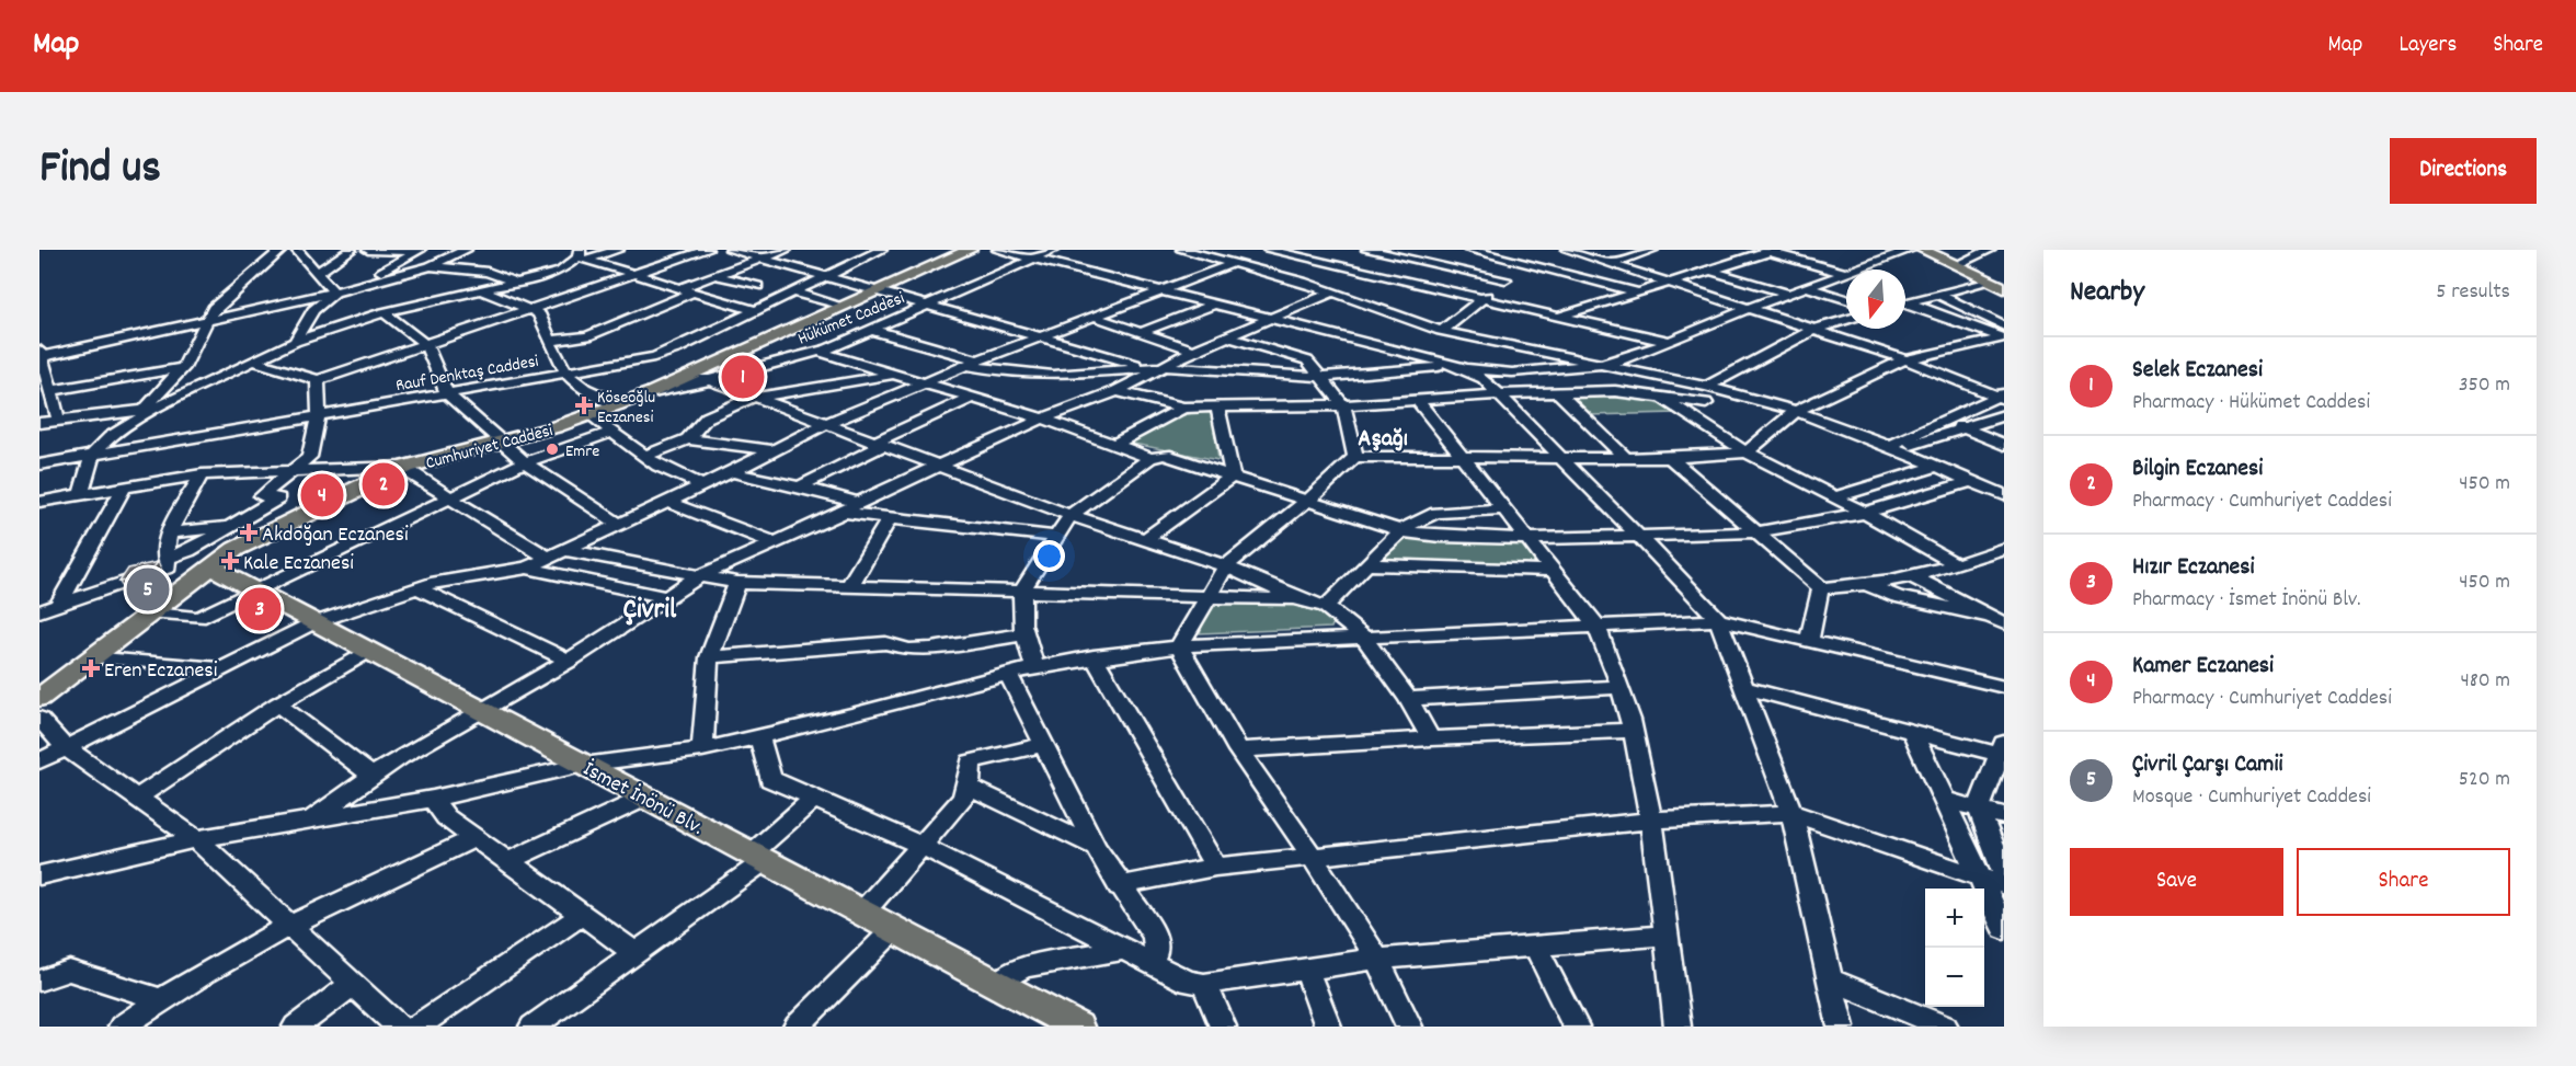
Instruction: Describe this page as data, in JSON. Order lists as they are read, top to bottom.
{
  "streets": {
    "main road": ["Cumhuriyet Caddesi", "İsmet İnönü Blv."],
    "street": ["Hükümet Caddesi", "Rauf Denktaş Caddesi"]
  },
  "crossings": [
    ["Hükümet Caddesi", "Cumhuriyet Caddesi"],
    ["Cumhuriyet Caddesi", "İsmet İnönü Blv."]
  ],
  "districts": ["Aşağı", "Çivril"],
  "places": {
    "health": [
      "Köseoğlu Eczanesi",
      "Akdoğan Eczanesi",
      "Kale Eczanesi",
      "Eren Eczanesi"
    ],
    "other": ["Emre"]
  },
  "north": "bottom",
  "page": {
    "header": "Map",
    "nav": ["Map", "Layers", "Share"],
    "title": "Find us",
    "buttons": [
      "Directions",
      ["Save", "Share"]
    ],
    "heading": ["Nearby", "5 results"],
    "list": [
      {
        "mark": "1",
        "name": "Selek Eczanesi",
        "note": "Pharmacy · Hükümet Caddesi",
        "value": "350 m"
      },
      {
        "mark": "2",
        "name": "Bilgin Eczanesi",
        "note": "Pharmacy · Cumhuriyet Caddesi",
        "value": "450 m"
      },
      {
        "mark": "3",
        "name": "Hızır Eczanesi",
        "note": "Pharmacy · İsmet İnönü Blv.",
        "value": "450 m"
      },
      {
        "mark": "4",
        "name": "Kamer Eczanesi",
        "note": "Pharmacy · Cumhuriyet Caddesi",
        "value": "480 m"
      },
      {
        "mark": "5",
        "name": "Çivril Çarşı Camii",
        "note": "Mosque · Cumhuriyet Caddesi",
        "value": "520 m"
      }
    ],
    "pins": [
      "1",
      "2",
      "4",
      "5",
      "3"
    ],
    "map_buttons": ["+", "−"]
  }
}
